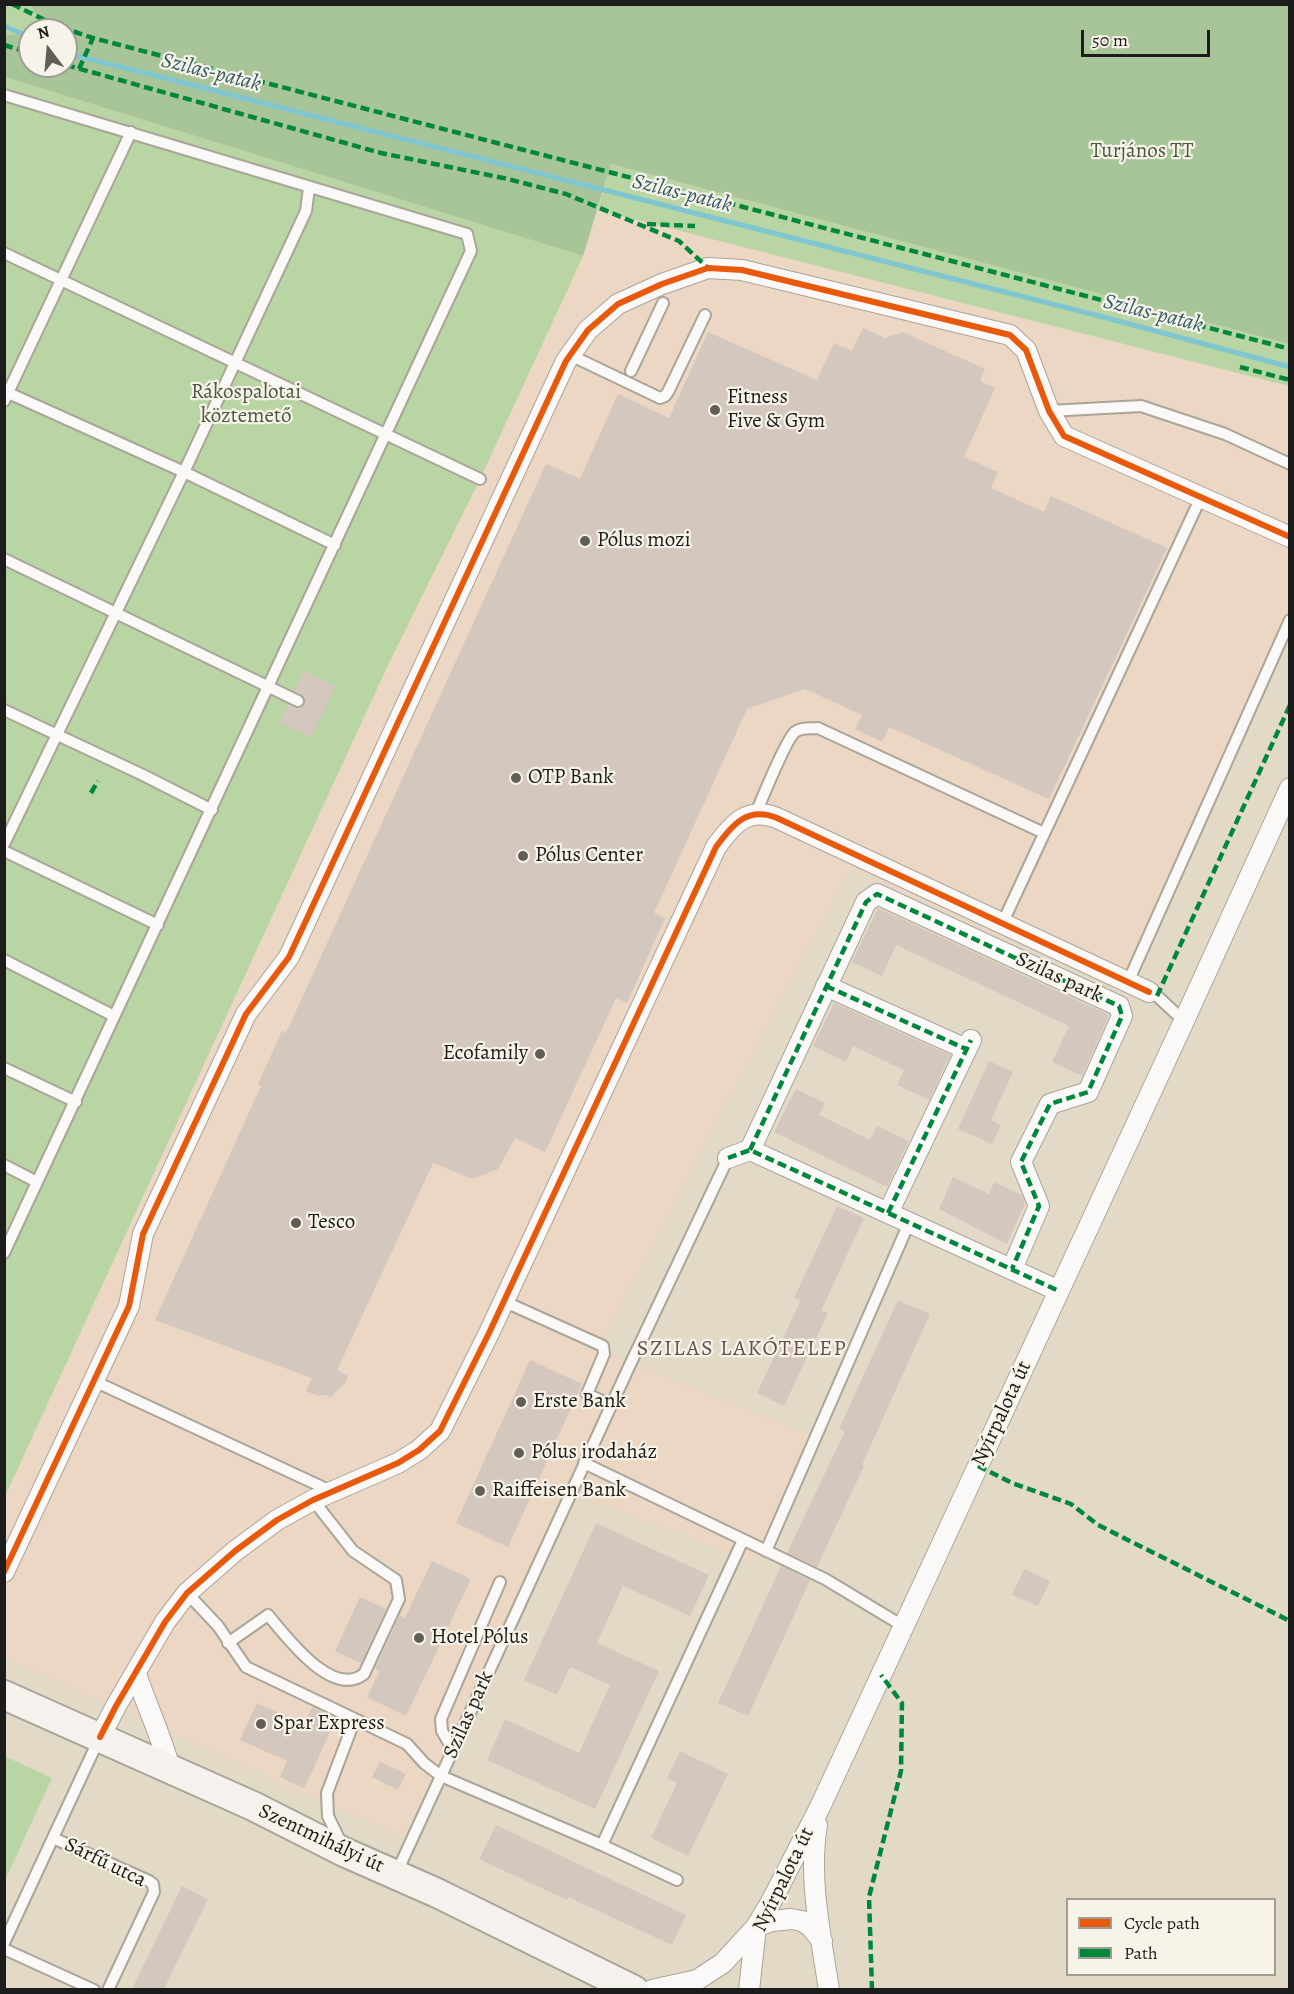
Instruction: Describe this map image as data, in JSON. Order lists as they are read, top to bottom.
{
  "streets": {
    "main road": ["Szentmihályi út"],
    "street": ["Szilas park", "Nyírpalota út"],
    "lane": ["Sárfű utca"]
  },
  "crossings": [
    ["Szentmihályi út", "Sárfű utca"]
  ],
  "districts": ["SZILAS LAKÓTELEP"],
  "water": ["Szilas-patak"],
  "parks": ["Turjános TT", "Rákospalotai köztemető"],
  "places": [
    "Fitness Five & Gym",
    "Pólus mozi",
    "OTP Bank",
    "Pólus Center",
    "Ecofamily",
    "Tesco",
    "Erste Bank",
    "Pólus irodaház",
    "Raiffeisen Bank",
    "Hotel Pólus",
    "Spar Express"
  ],
  "legend": ["Cycle path", "Path"],
  "scale_bar": "50 m",
  "north": "top"
}
